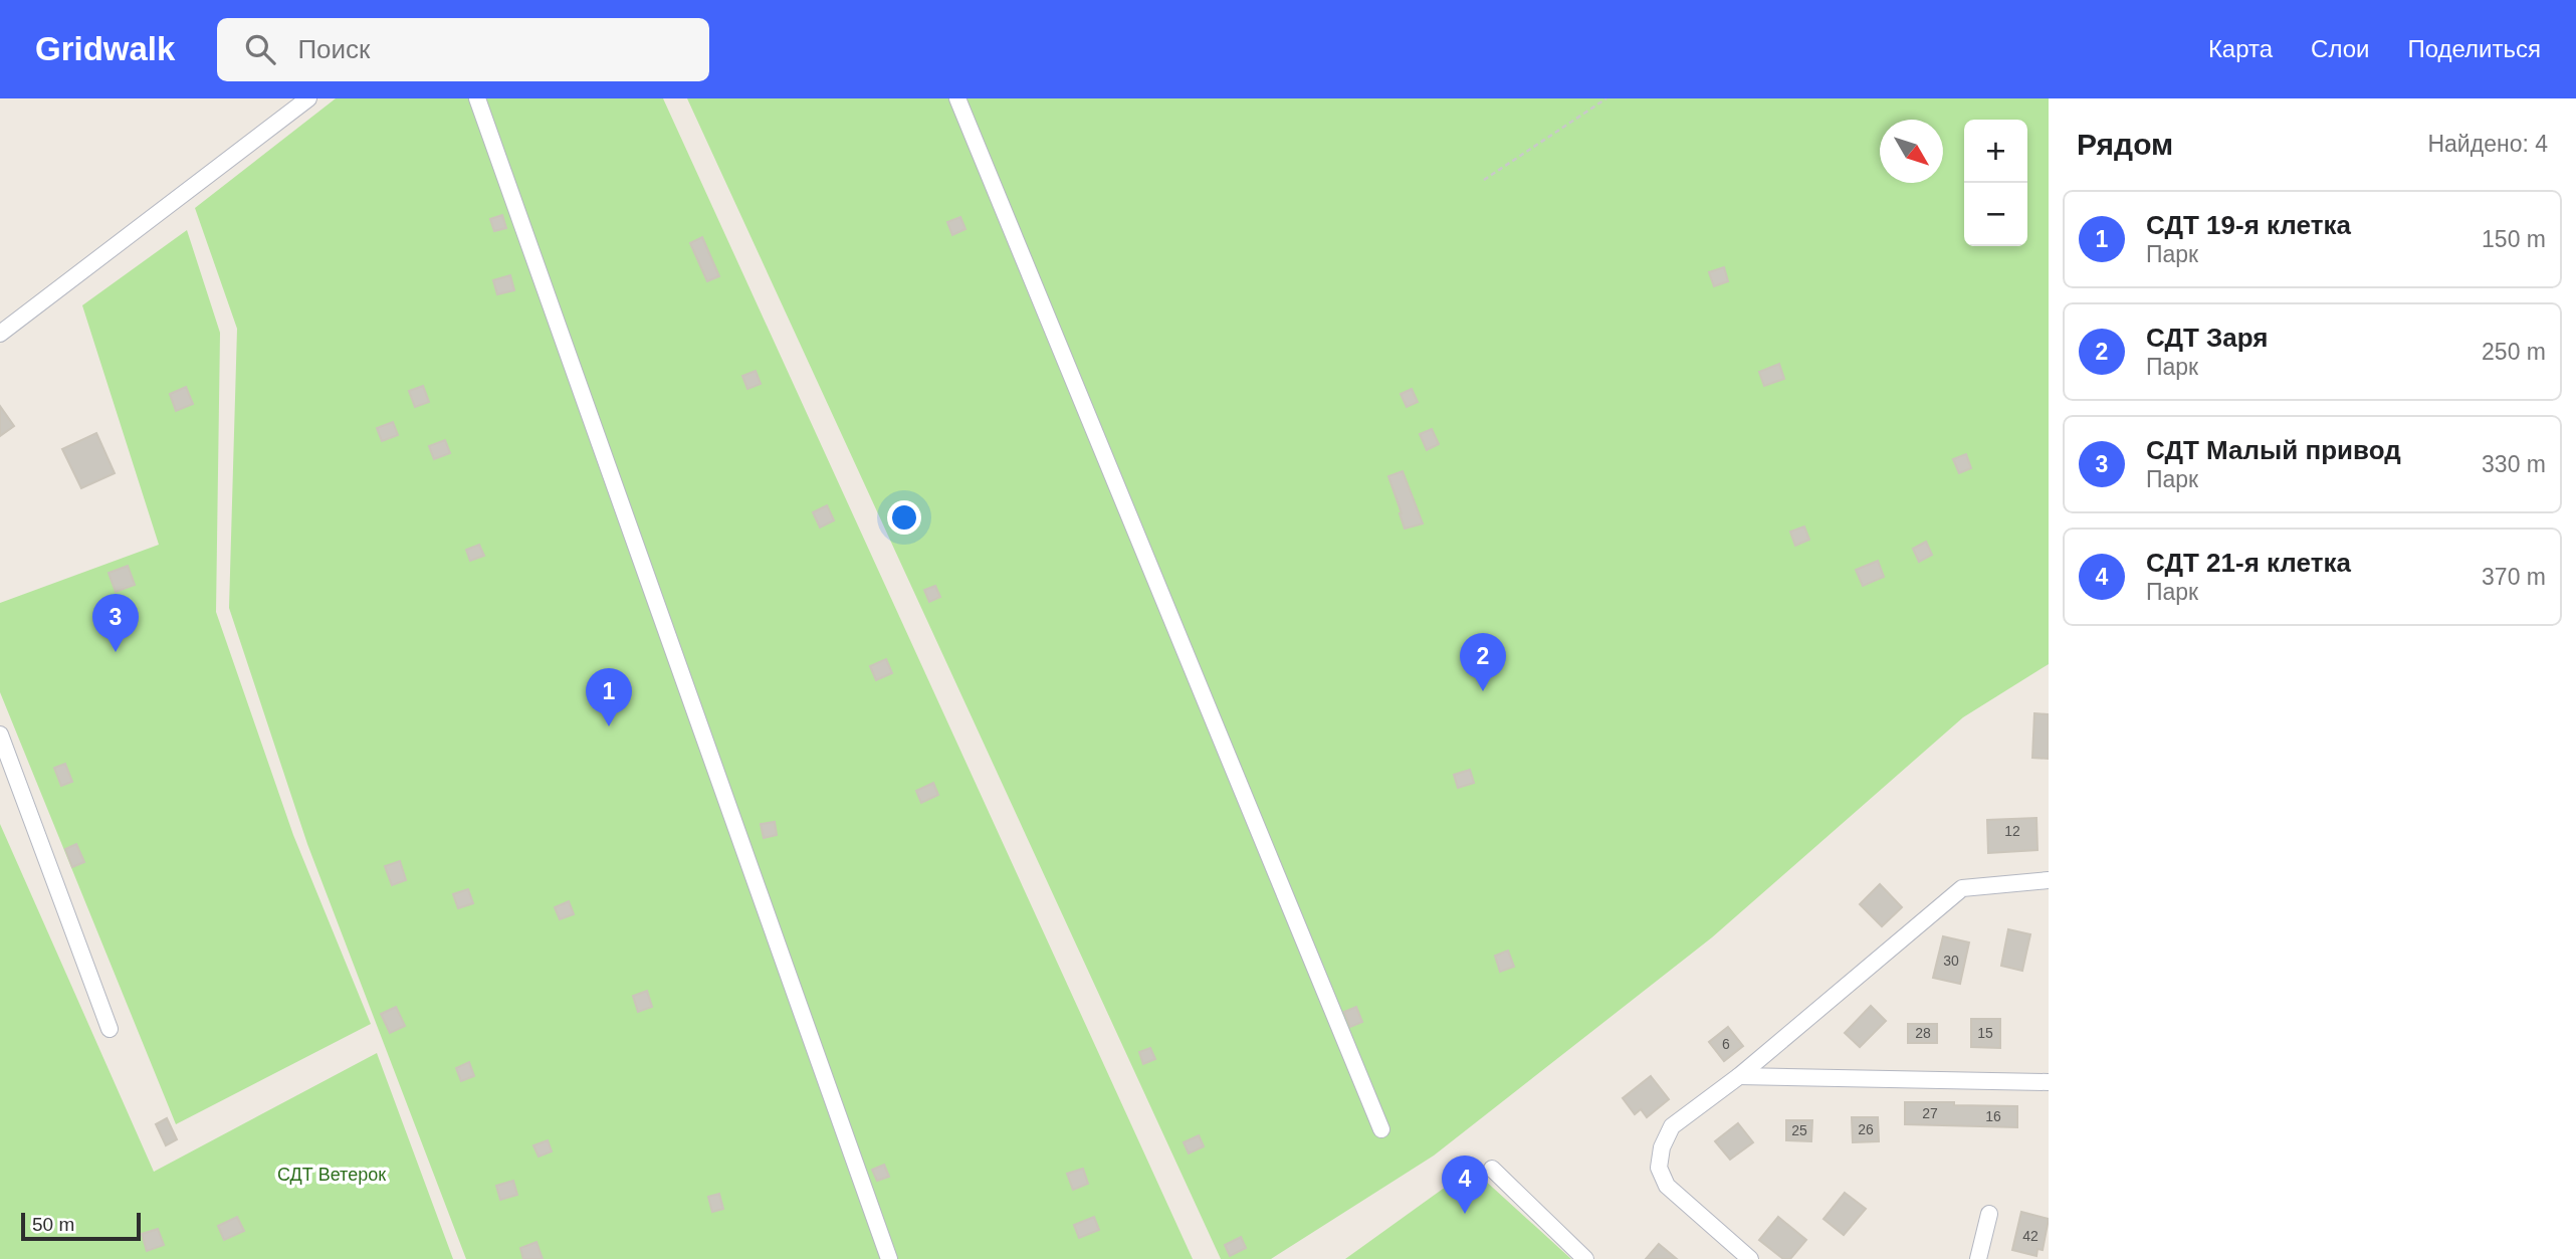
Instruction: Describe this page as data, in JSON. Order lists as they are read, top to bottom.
{
  "parks": ["СДТ Ветерок"],
  "house_numbers": [
    "12",
    "30",
    "28",
    "15",
    "6",
    "27",
    "16",
    "26",
    "25",
    "42"
  ],
  "scale_bar": "50 m",
  "north": "bottom right",
  "page": {
    "header": "Gridwalk",
    "search": "Поиск",
    "nav": ["Карта", "Слои", "Поделиться"],
    "heading": ["Рядом", "Найдено: 4"],
    "map_buttons": ["+", "−"],
    "list": [
      {
        "mark": "1",
        "name": "СДТ 19-я клетка",
        "note": "Парк",
        "value": "150 m"
      },
      {
        "mark": "2",
        "name": "СДТ Заря",
        "note": "Парк",
        "value": "250 m"
      },
      {
        "mark": "3",
        "name": "СДТ Малый привод",
        "note": "Парк",
        "value": "330 m"
      },
      {
        "mark": "4",
        "name": "СДТ 21-я клетка",
        "note": "Парк",
        "value": "370 m"
      }
    ],
    "pins": [
      "3",
      "2",
      "1",
      "4"
    ],
    "scale": "50 m"
  }
}
